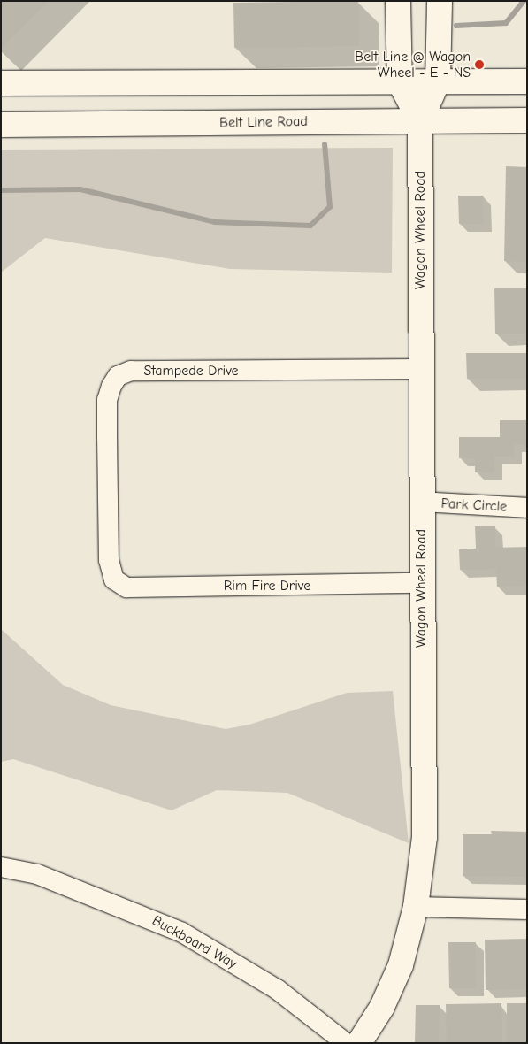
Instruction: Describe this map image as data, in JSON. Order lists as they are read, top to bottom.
{
  "streets": {
    "street": [
      "Belt Line Road",
      "Wagon Wheel Road",
      "Stampede Drive",
      "Park Circle",
      "Rim Fire Drive",
      "Buckboard Way"
    ]
  },
  "crossings": [
    ["Belt Line Road", "Wagon Wheel Road"],
    ["Wagon Wheel Road", "Stampede Drive"],
    ["Wagon Wheel Road", "Park Circle"],
    ["Wagon Wheel Road", "Rim Fire Drive"],
    ["Stampede Drive", "Rim Fire Drive"]
  ],
  "places": ["Belt Line @ Wagon Wheel - E - NS"]
}
